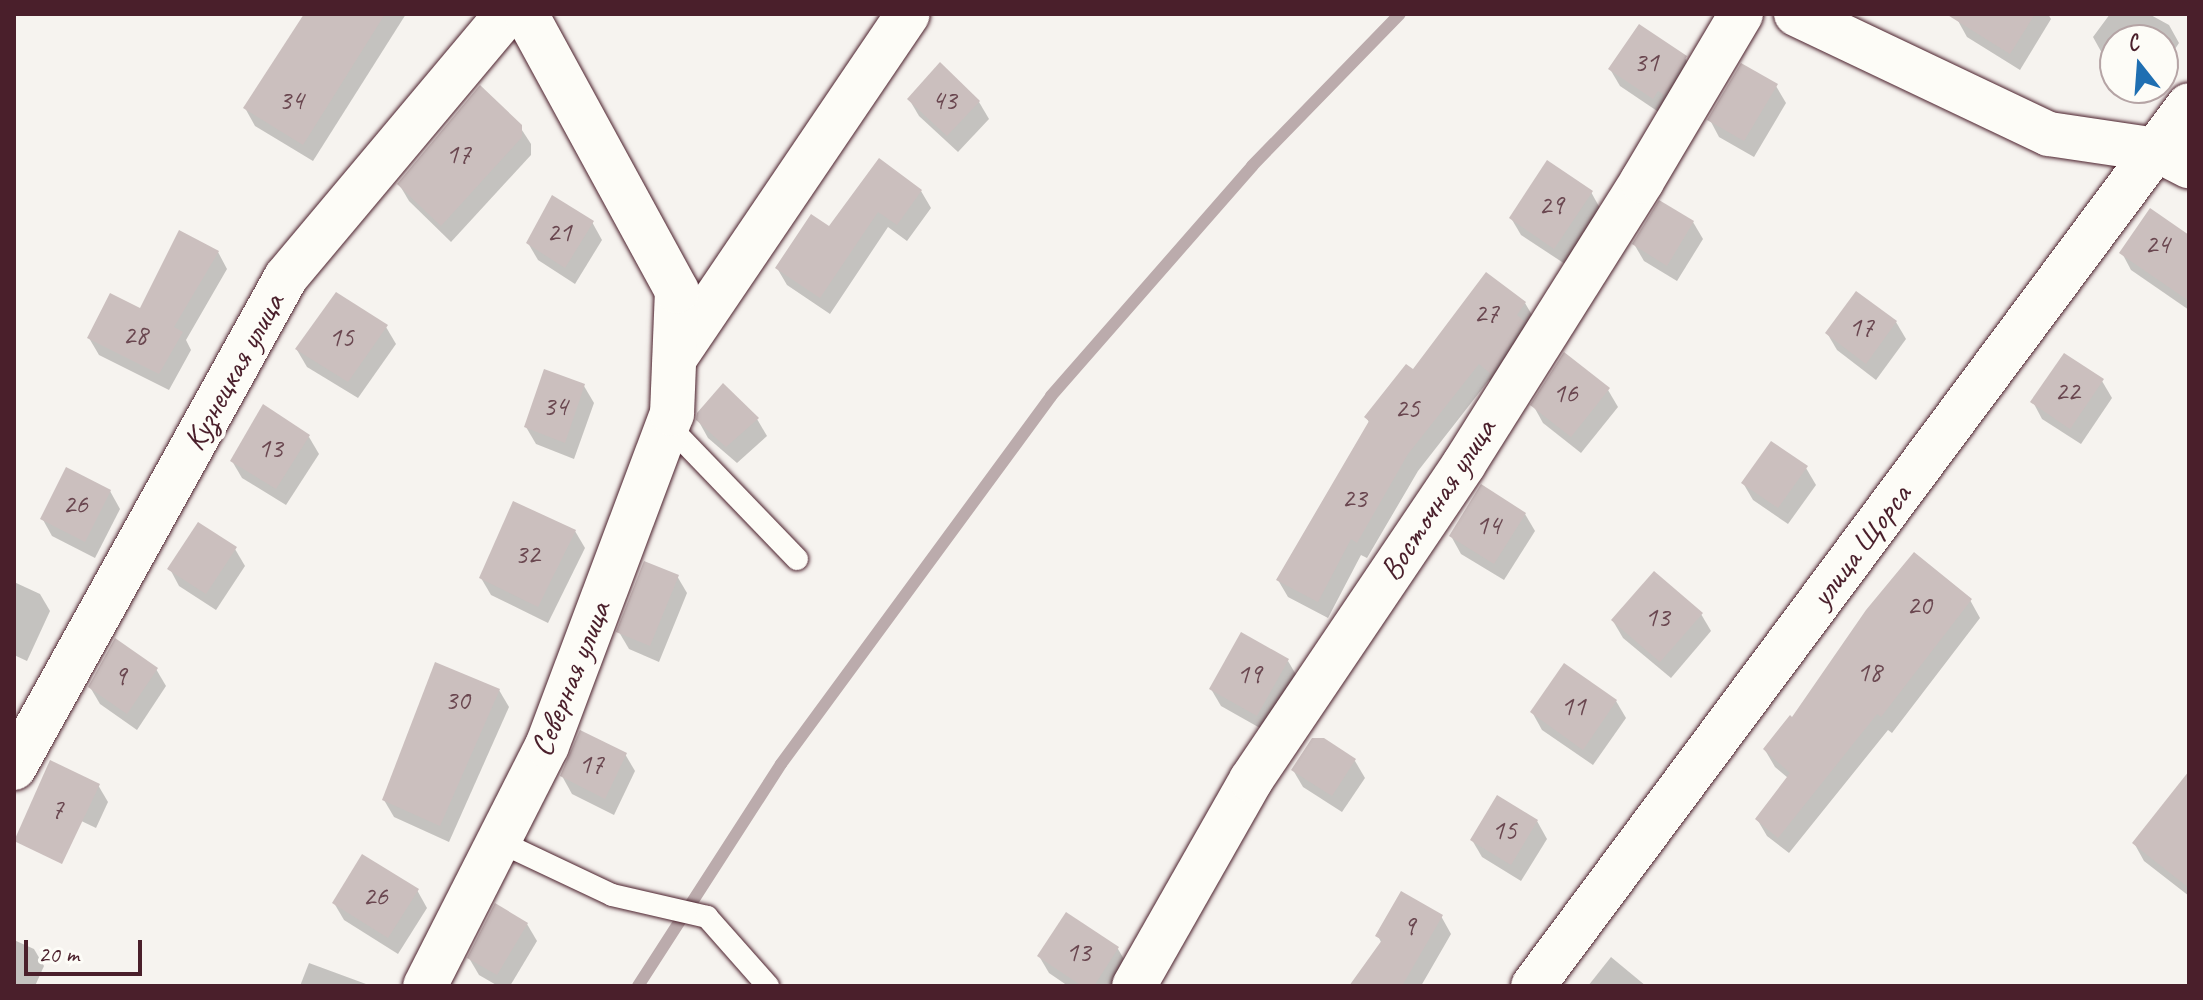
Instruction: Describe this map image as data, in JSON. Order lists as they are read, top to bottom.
{
  "streets": {
    "street": [
      "Кузнецкая улица",
      "Восточная улица",
      "улица Щорса",
      "Северная улица"
    ]
  },
  "house_numbers": [
    "31",
    "34",
    "43",
    "17",
    "29",
    "21",
    "24",
    "27",
    "17",
    "28",
    "15",
    "22",
    "16",
    "34",
    "25",
    "13",
    "23",
    "26",
    "14",
    "32",
    "20",
    "13",
    "18",
    "19",
    "9",
    "30",
    "11",
    "17",
    "7",
    "15",
    "26",
    "9",
    "13"
  ],
  "scale_bar": "20 m",
  "north": "top"
}
